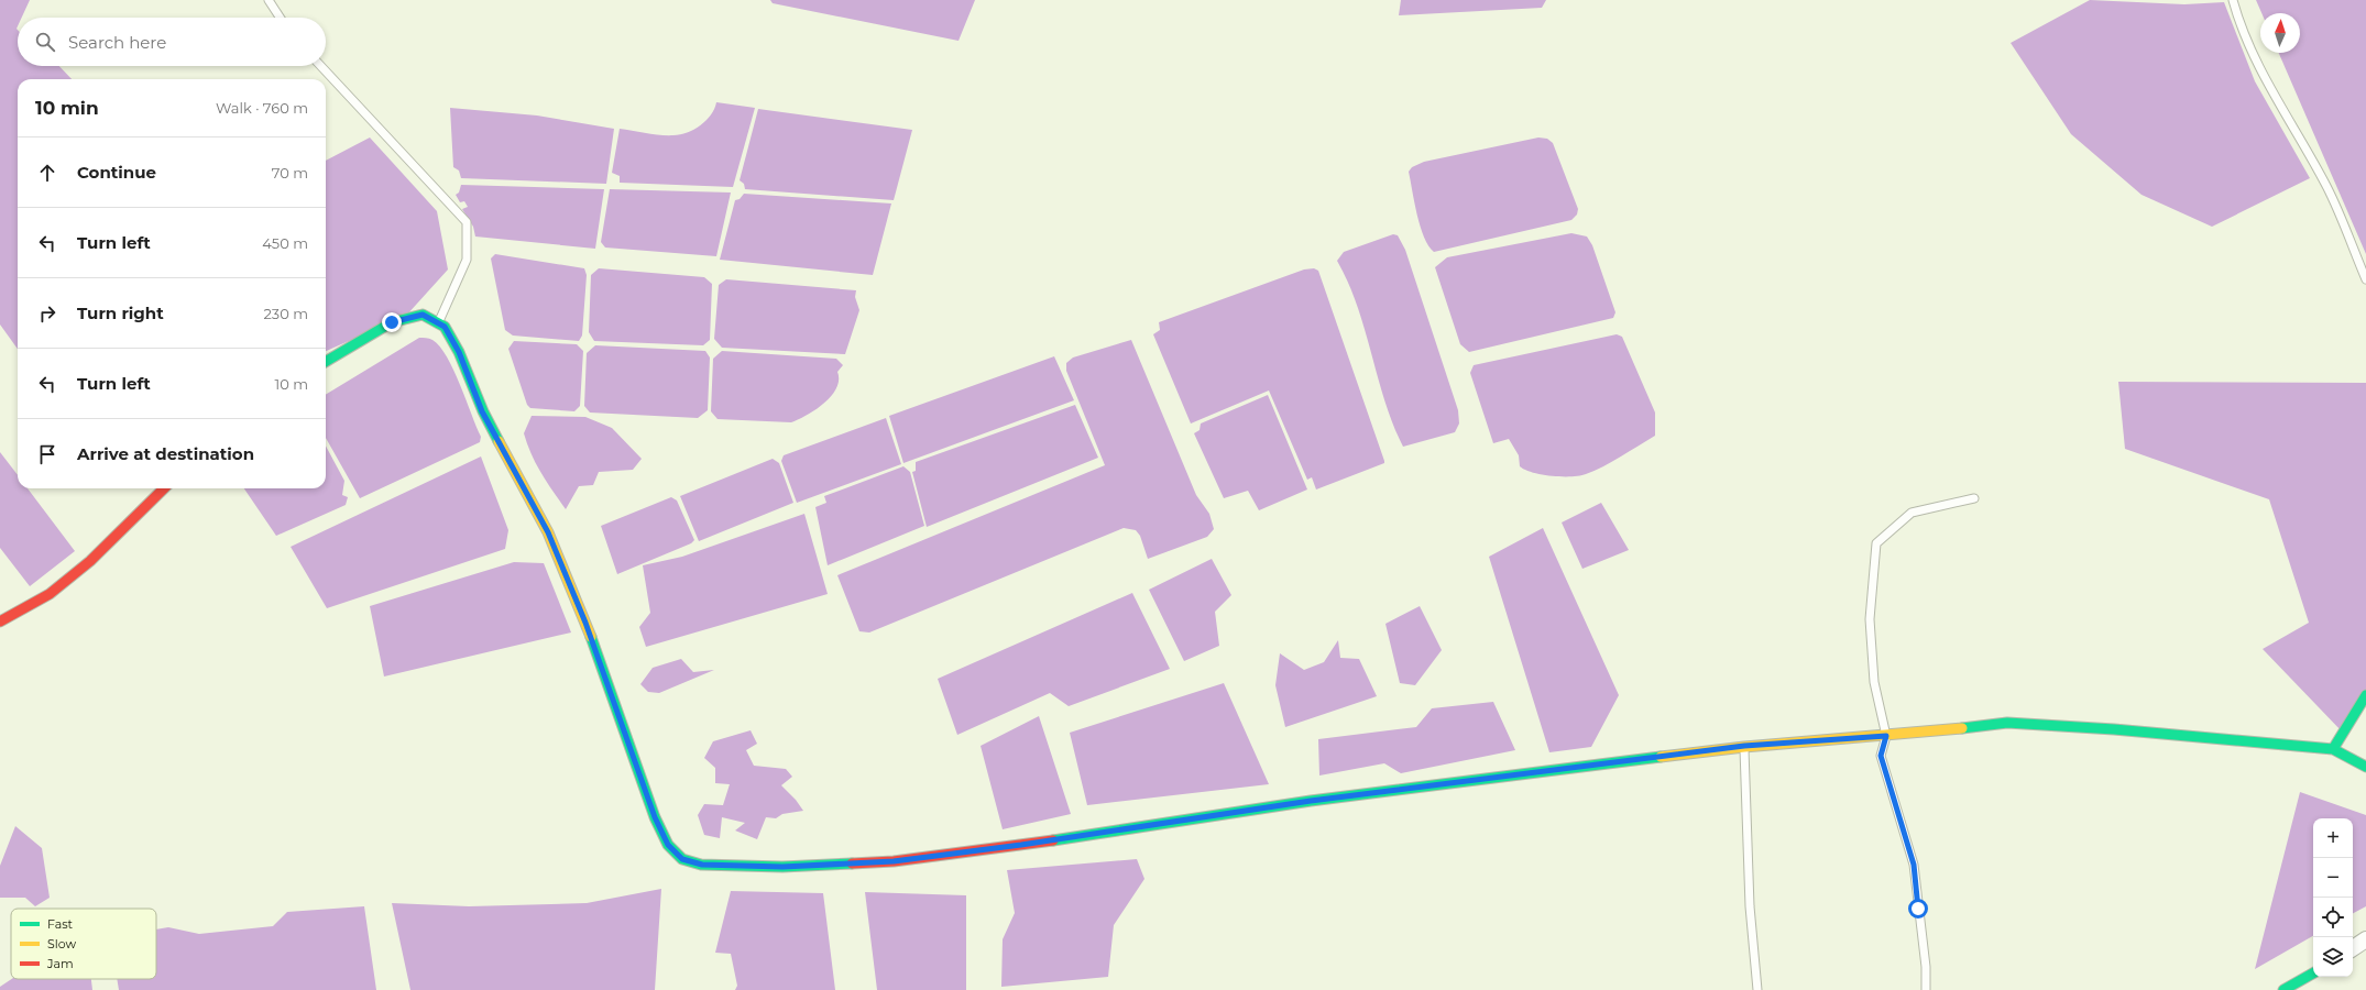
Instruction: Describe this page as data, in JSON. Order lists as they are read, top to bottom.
{
  "legend": ["Fast", "Slow", "Jam"],
  "north": "top",
  "page": {
    "search": "Search here",
    "heading": ["10 min", "Walk · 760 m"],
    "list": [
      ["Continue", "70 m"],
      ["Turn left", "450 m"],
      ["Turn right", "230 m"],
      ["Turn left", "10 m"],
      "Arrive at destination"
    ],
    "map_buttons": ["+", "−"]
  }
}
